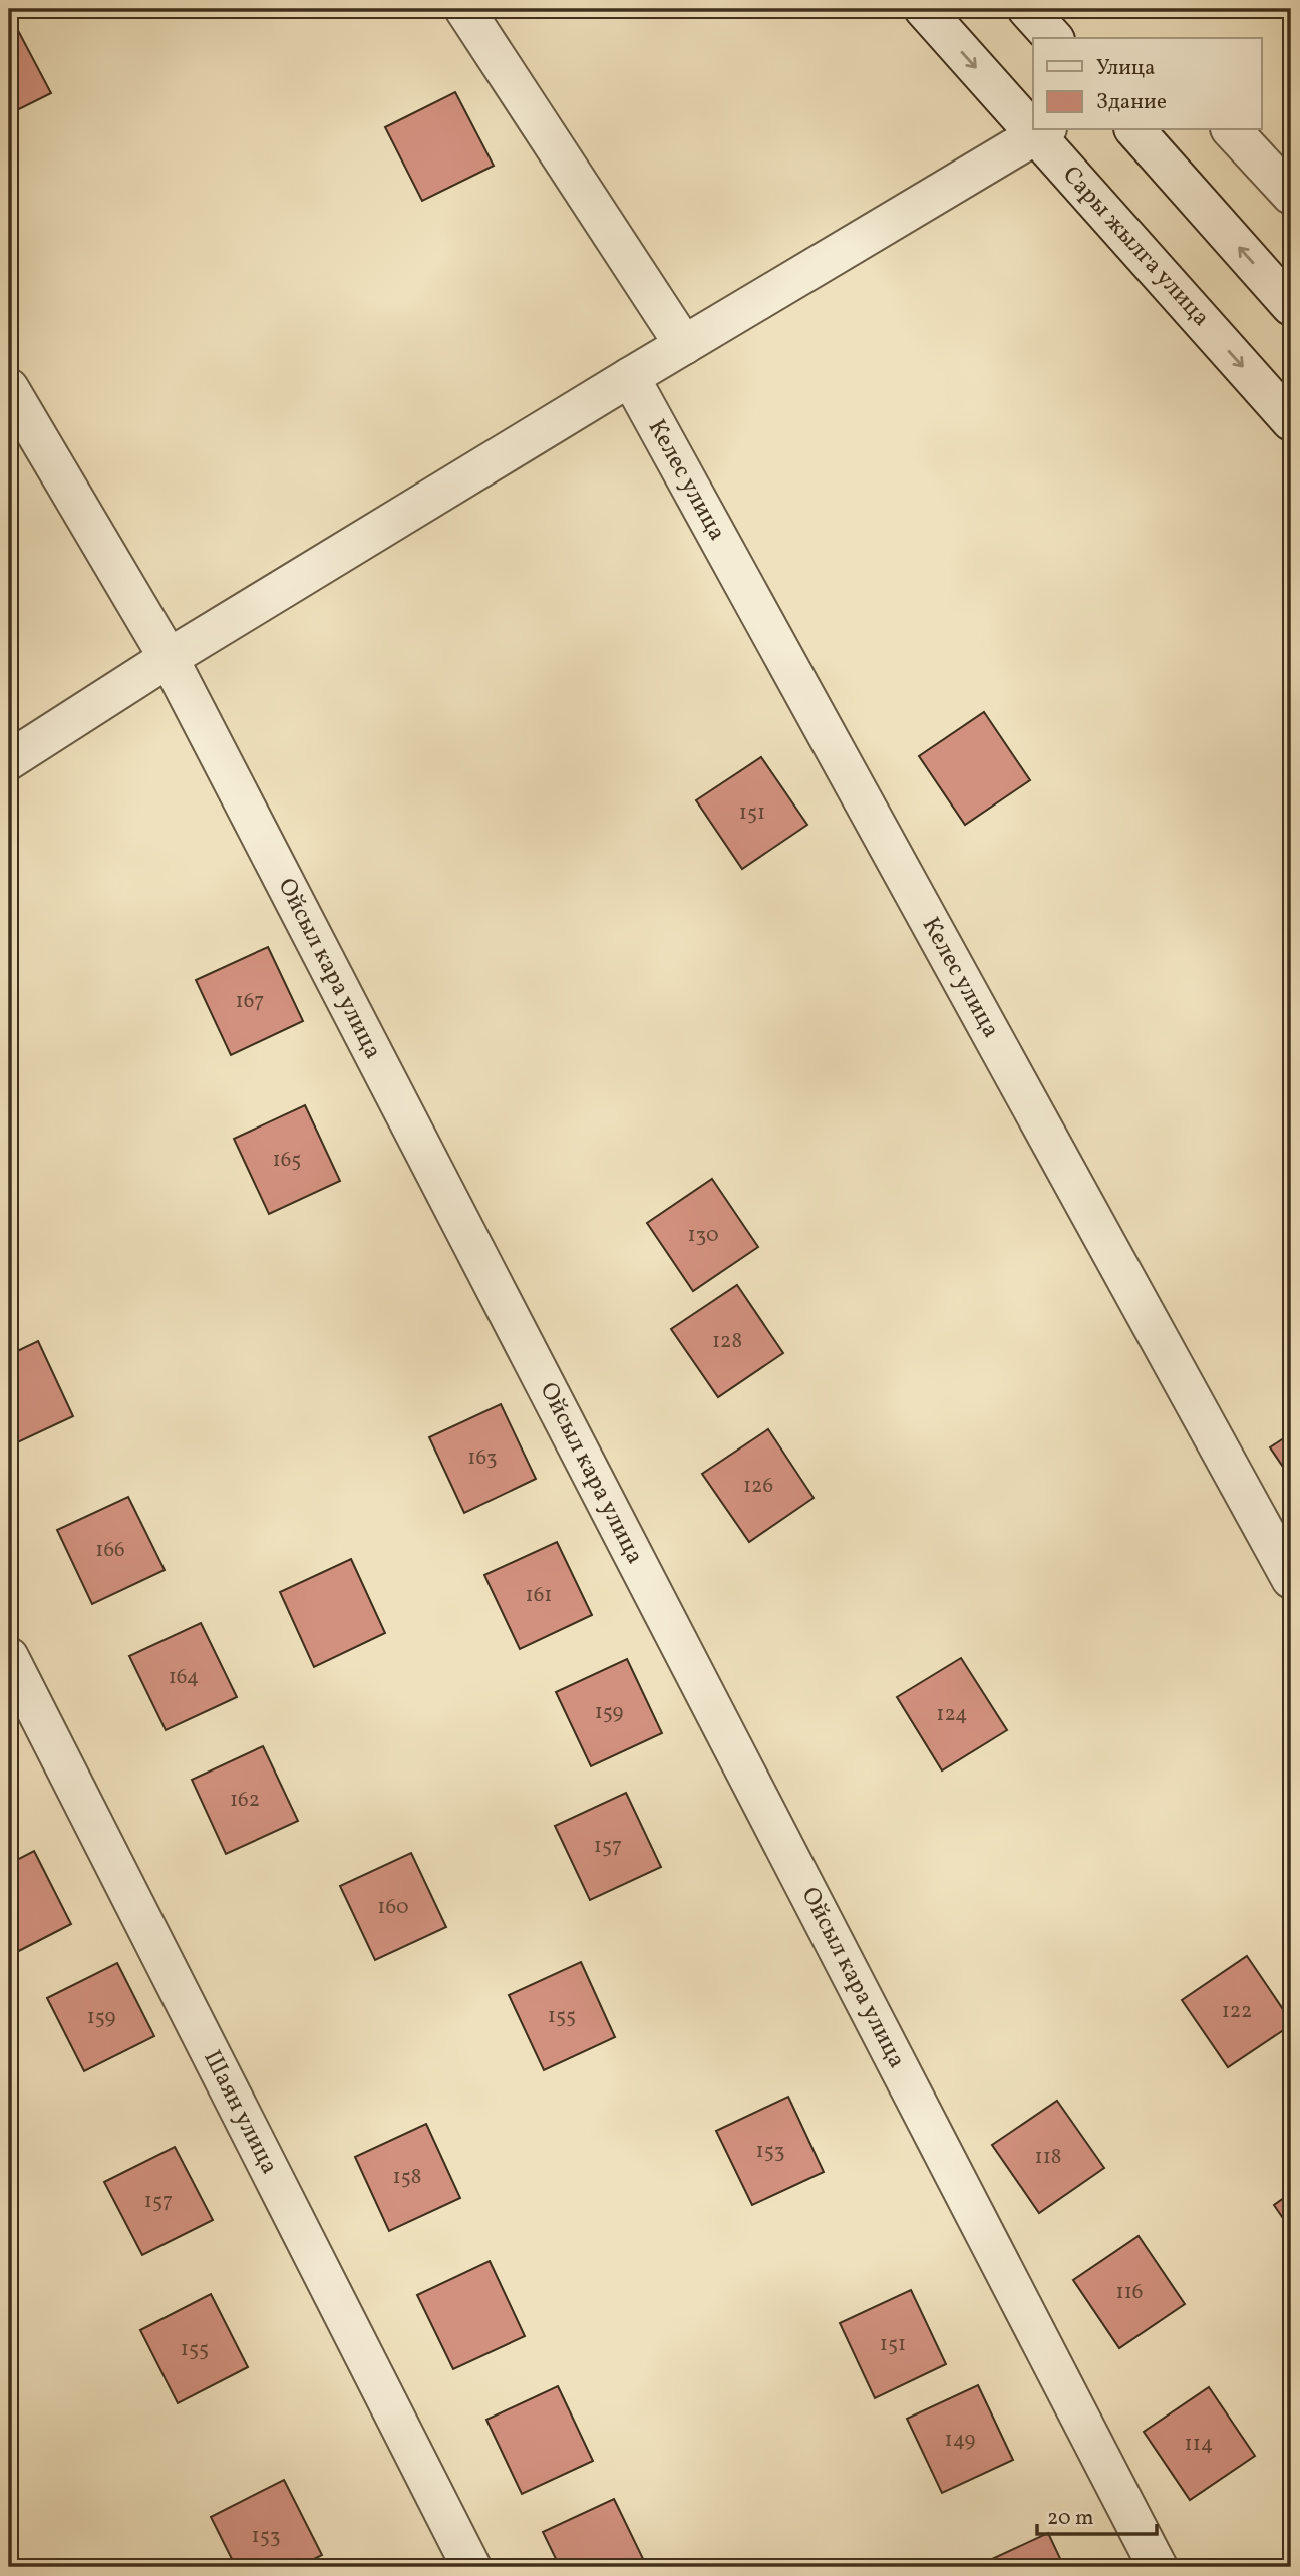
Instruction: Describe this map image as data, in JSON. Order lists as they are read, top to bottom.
{
  "streets": {
    "street": [
      "Сары жылга улица",
      "Келес улица",
      "Ойсыл кара улица",
      "Шаян улица"
    ]
  },
  "house_numbers": [
    "151",
    "167",
    "165",
    "130",
    "128",
    "163",
    "126",
    "166",
    "161",
    "164",
    "159",
    "124",
    "162",
    "157",
    "160",
    "122",
    "155",
    "159",
    "153",
    "118",
    "158",
    "157",
    "116",
    "151",
    "155",
    "149",
    "114",
    "153"
  ],
  "legend": ["Улица", "Здание"],
  "scale_bar": "20 m"
}
